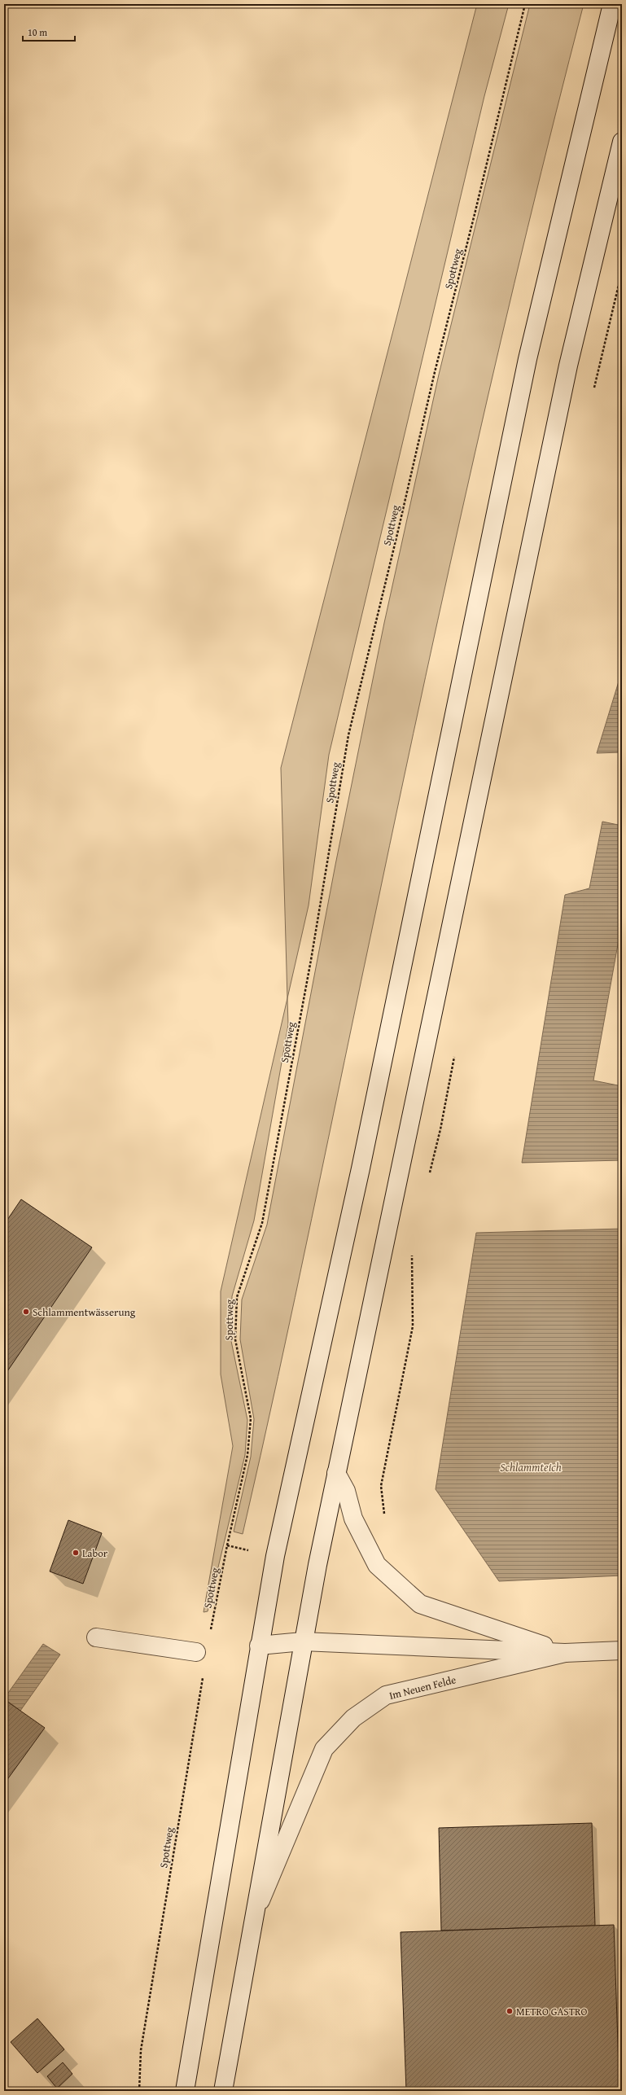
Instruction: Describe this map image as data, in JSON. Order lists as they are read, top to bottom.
{
  "streets": {
    "main road": ["Im Neuen Felde"],
    "path": ["Spottweg"]
  },
  "water": ["Schlammteich"],
  "places": ["Schlammentwässerung", "Labor", "METRO GASTRO"],
  "scale_bar": "10 m"
}
